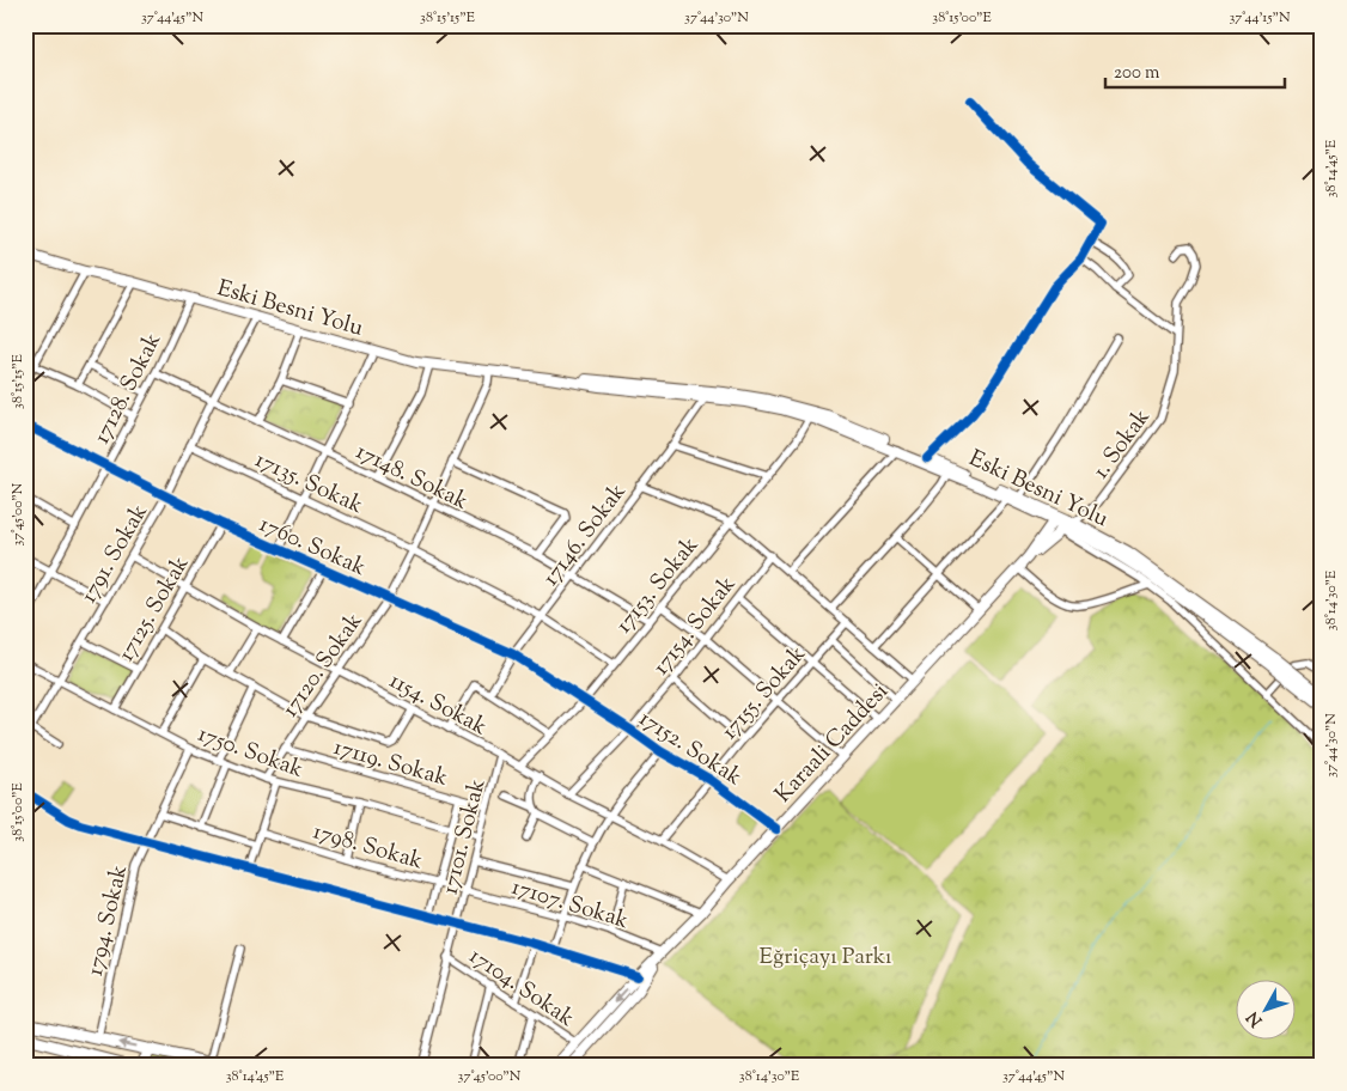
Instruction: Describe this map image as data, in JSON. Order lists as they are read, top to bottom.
{
  "streets": {
    "main road": ["Eski Besni Yolu", "Karaali Caddesi"],
    "street": [
      "17128. Sokak",
      "1. Sokak",
      "17148. Sokak",
      "17135. Sokak",
      "17146. Sokak",
      "1760. Sokak",
      "1791. Sokak",
      "17153. Sokak",
      "17125. Sokak",
      "17154. Sokak",
      "17120. Sokak",
      "17155. Sokak",
      "1154. Sokak",
      "17152. Sokak",
      "1750. Sokak",
      "17119. Sokak",
      "17101. Sokak",
      "1798. Sokak",
      "17107. Sokak",
      "1794. Sokak",
      "17104. Sokak"
    ]
  },
  "crossings": [
    ["Eski Besni Yolu", "17128. Sokak"],
    ["Eski Besni Yolu", "1. Sokak"],
    ["Eski Besni Yolu", "17146. Sokak"],
    ["Eski Besni Yolu", "1791. Sokak"],
    ["Eski Besni Yolu", "17153. Sokak"],
    ["Eski Besni Yolu", "17120. Sokak"],
    ["17128. Sokak", "17148. Sokak"],
    ["17128. Sokak", "1760. Sokak"],
    ["17148. Sokak", "17146. Sokak"],
    ["17148. Sokak", "1791. Sokak"],
    ["17148. Sokak", "17153. Sokak"],
    ["17148. Sokak", "17120. Sokak"],
    ["17135. Sokak", "17146. Sokak"],
    ["17135. Sokak", "1791. Sokak"],
    ["17135. Sokak", "17153. Sokak"],
    ["17135. Sokak", "17120. Sokak"],
    ["17146. Sokak", "1760. Sokak"],
    ["1760. Sokak", "1791. Sokak"],
    ["1760. Sokak", "17153. Sokak"],
    ["1760. Sokak", "17125. Sokak"],
    ["1760. Sokak", "17120. Sokak"],
    ["1760. Sokak", "17152. Sokak"],
    ["1791. Sokak", "1154. Sokak"],
    ["1791. Sokak", "1750. Sokak"],
    ["17153. Sokak", "1154. Sokak"],
    ["17153. Sokak", "17152. Sokak"],
    ["17125. Sokak", "1154. Sokak"],
    ["17125. Sokak", "1750. Sokak"],
    ["17154. Sokak", "1154. Sokak"],
    ["17154. Sokak", "17152. Sokak"],
    ["17120. Sokak", "1154. Sokak"],
    ["17120. Sokak", "1750. Sokak"],
    ["17120. Sokak", "17119. Sokak"],
    ["17155. Sokak", "1154. Sokak"],
    ["17155. Sokak", "17152. Sokak"],
    ["1154. Sokak", "Karaali Caddesi"],
    ["1154. Sokak", "17101. Sokak"],
    ["Karaali Caddesi", "17152. Sokak"],
    ["Karaali Caddesi", "17107. Sokak"],
    ["Karaali Caddesi", "17104. Sokak"],
    ["1750. Sokak", "17101. Sokak"],
    ["1750. Sokak", "1794. Sokak"],
    ["17119. Sokak", "17101. Sokak"],
    ["17101. Sokak", "1798. Sokak"],
    ["17101. Sokak", "17107. Sokak"],
    ["17101. Sokak", "17104. Sokak"],
    ["1798. Sokak", "17107. Sokak"]
  ],
  "parks": ["Eğriçayı Parkı"],
  "scale_bar": "200 m",
  "north": "bottom left",
  "coordinates": [
    "37°44'45\"N",
    "38°15'15\"E",
    "37°44'30\"N",
    "38°15'00\"E",
    "37°44'15\"N",
    "38°14'45\"E",
    "37°45'00\"N",
    "38°14'30\"E"
  ]
}
